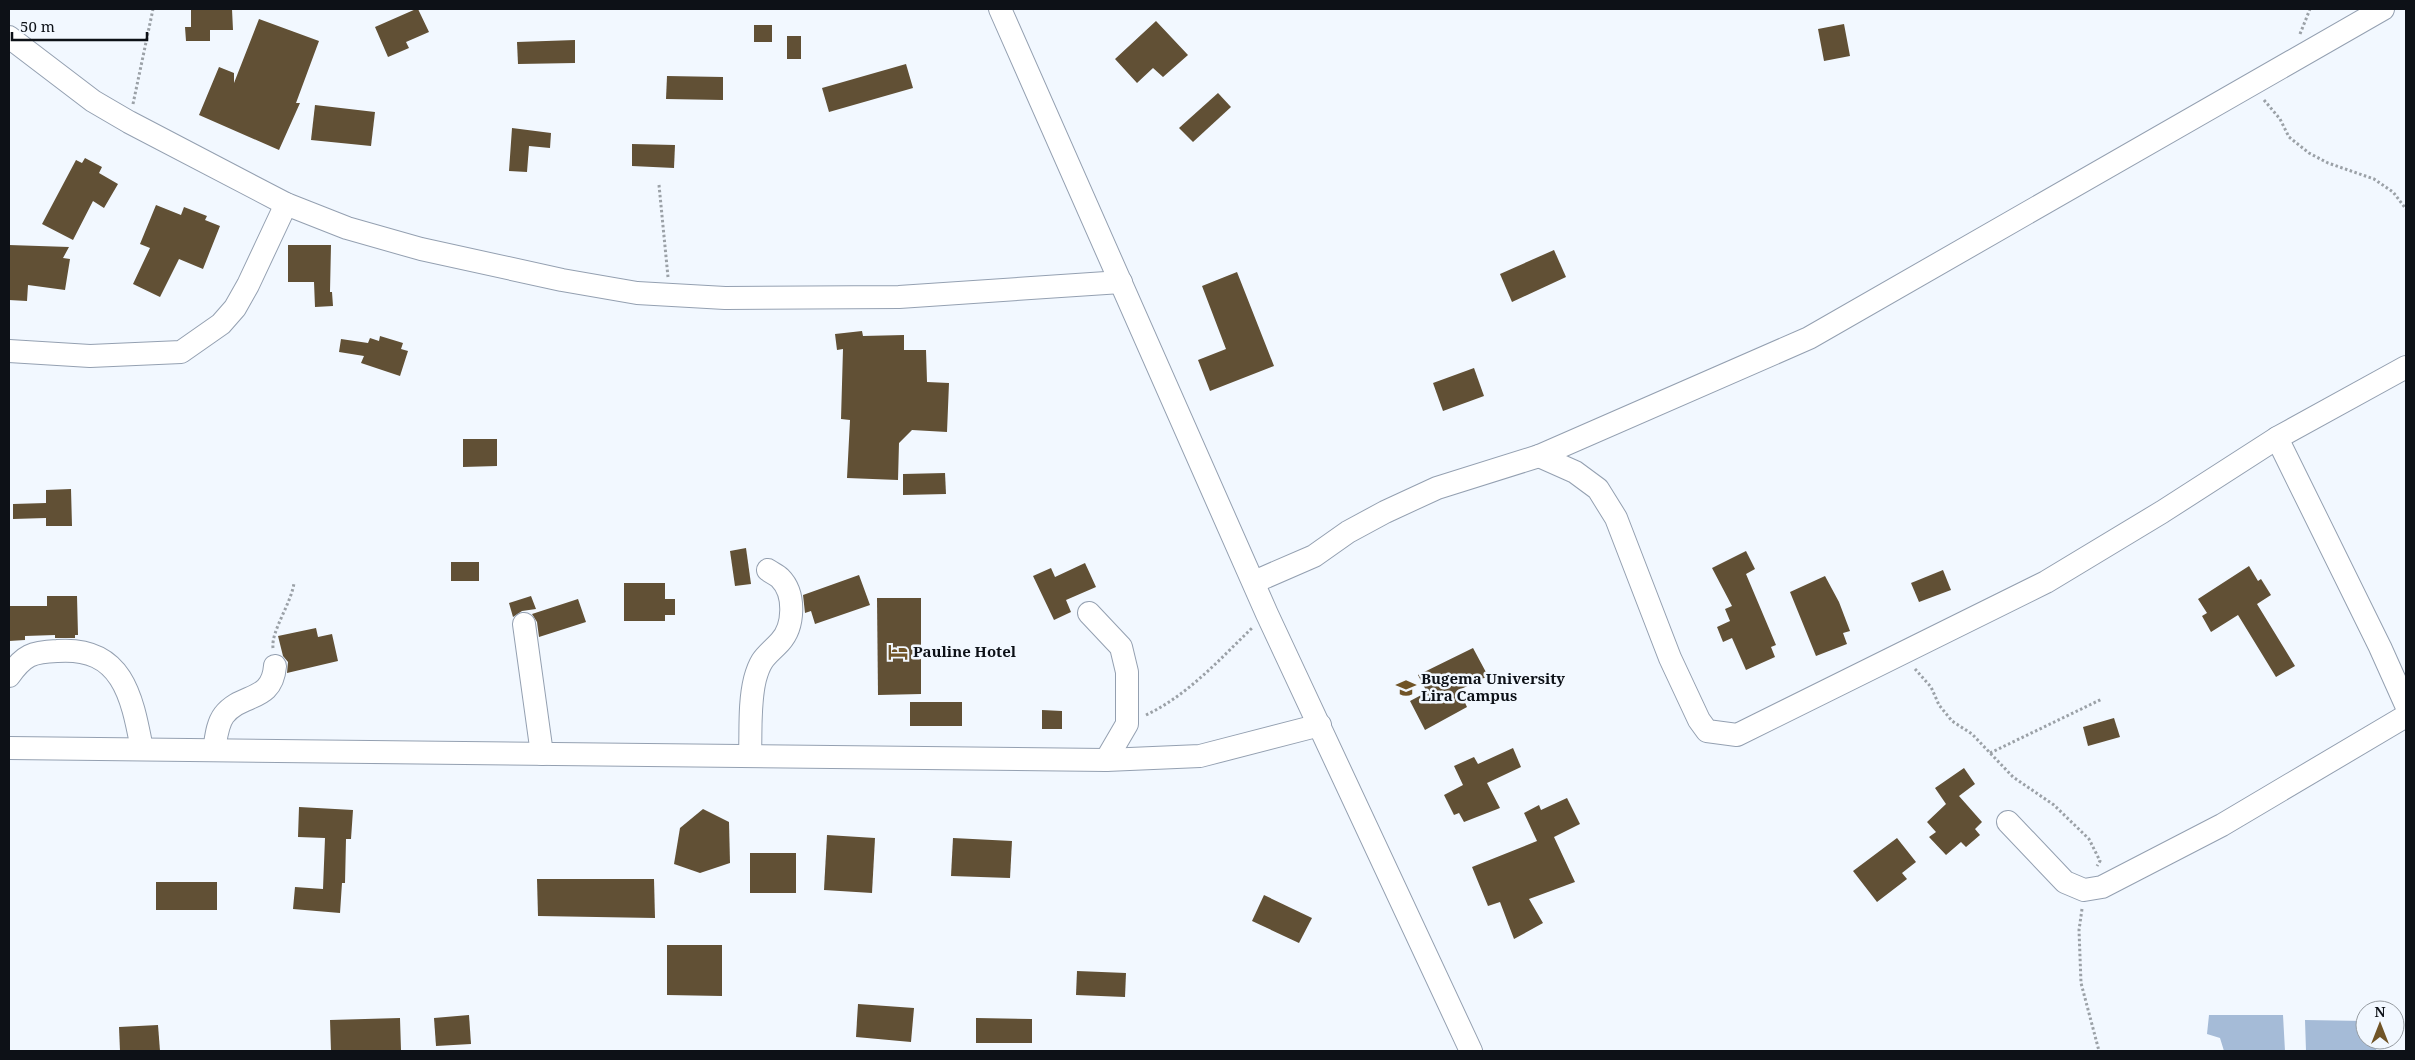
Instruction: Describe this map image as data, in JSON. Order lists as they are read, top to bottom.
{
  "places": {
    "hotel": ["Pauline Hotel"],
    "school or university": ["Bugema University Lira Campus"]
  },
  "scale_bar": "50 m",
  "north": "top"
}
